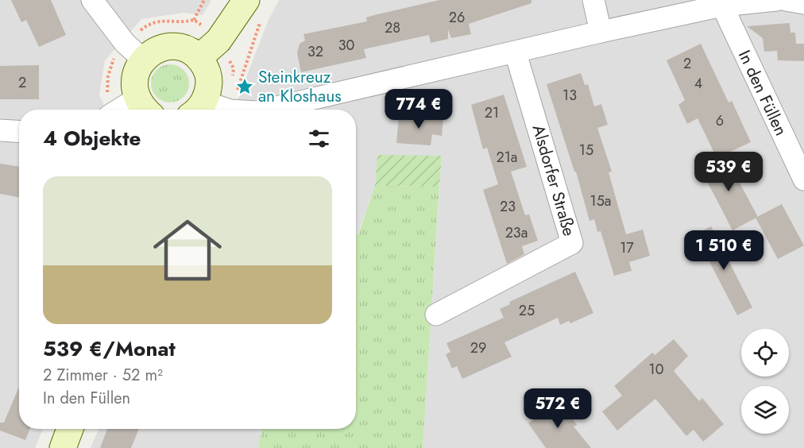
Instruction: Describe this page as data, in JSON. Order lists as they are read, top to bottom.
{
  "streets": {
    "street": ["In den Füllen", "Alsdorfer Straße"]
  },
  "places": {
    "place": ["Steinkreuz an Kloshaus"]
  },
  "house_numbers": [
    "26",
    "28",
    "30",
    "32",
    "2",
    "2",
    "4",
    "13",
    "21",
    "6",
    "15",
    "21a",
    "15a",
    "23",
    "23a",
    "17",
    "25",
    "29",
    "10"
  ],
  "page": {
    "price": [
      "774 €",
      "539 €",
      "1 510 €",
      "572 €"
    ],
    "heading": "4 Objekte",
    "list": [
      {
        "name": "539 €/Monat",
        "note": "2 Zimmer · 52 m² · In den Füllen"
      }
    ]
  }
}
